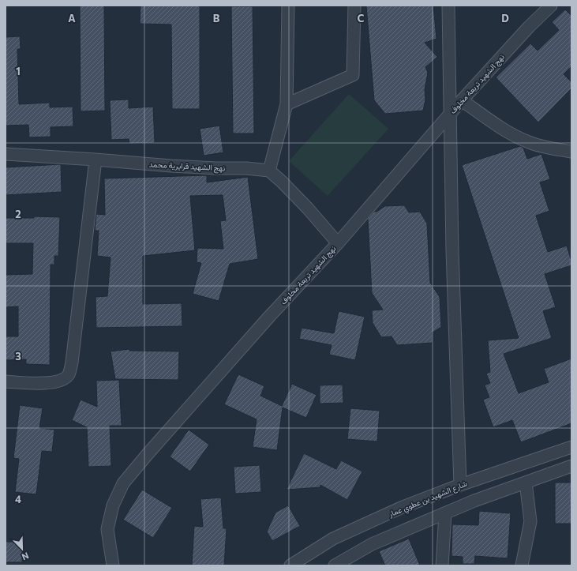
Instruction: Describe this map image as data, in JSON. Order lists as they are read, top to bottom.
{
  "streets": {
    "street": ["نهج الشهيد تريعة مخلوف", "نهج الشهيد قرايرية محمد", "شارع الشهيد بن عطوي عمار"]
  },
  "north": "bottom right",
  "grid": {
    "columns": [
      "A",
      "B",
      "C",
      "D"
    ],
    "rows": [
      "1",
      "2",
      "3",
      "4"
    ]
  }
}
